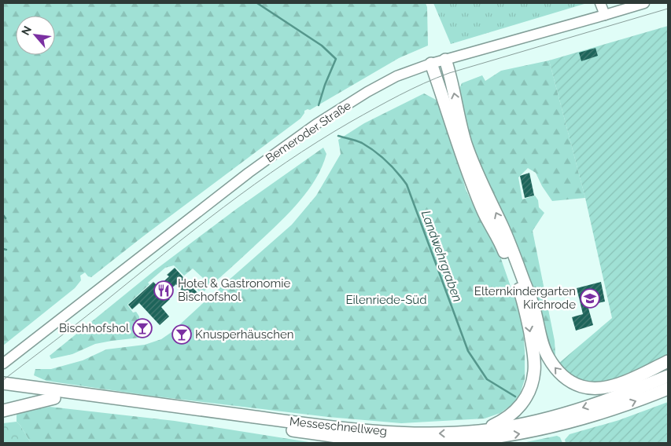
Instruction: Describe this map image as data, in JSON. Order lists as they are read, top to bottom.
{
  "streets": {
    "highway": ["Messeschnellweg"],
    "main road": ["Bemeroder Straße"]
  },
  "water": ["Landwehrgraben"],
  "parks": ["Eilenriede-Süd"],
  "places": {
    "restaurant": ["Hotel & Gastronomie Bischofshol"],
    "school or university": ["Elternkindergarten Kirchrode"],
    "bar": ["Bischhofshol", "Knusperhäuschen"]
  },
  "north": "top left"
}
